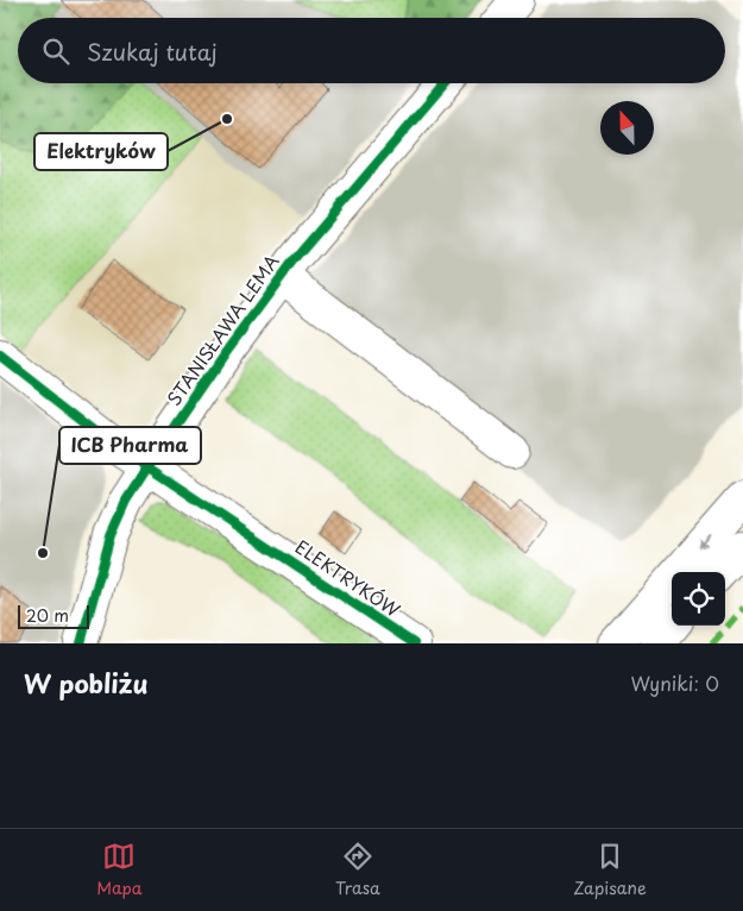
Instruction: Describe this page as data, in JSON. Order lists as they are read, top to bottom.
{
  "streets": {
    "street": ["STANISŁAWA LEMA", "ELEKTRYKÓW"]
  },
  "crossings": [
    ["STANISŁAWA LEMA", "ELEKTRYKÓW"]
  ],
  "places": ["Elektryków", "ICB Pharma"],
  "scale_bar": "20 m",
  "north": "top",
  "page": {
    "search": "Szukaj tutaj",
    "scale": "20 m",
    "heading": ["W pobliżu", "Wyniki: 0"],
    "nav": ["Mapa", "Trasa", "Zapisane"]
  }
}
